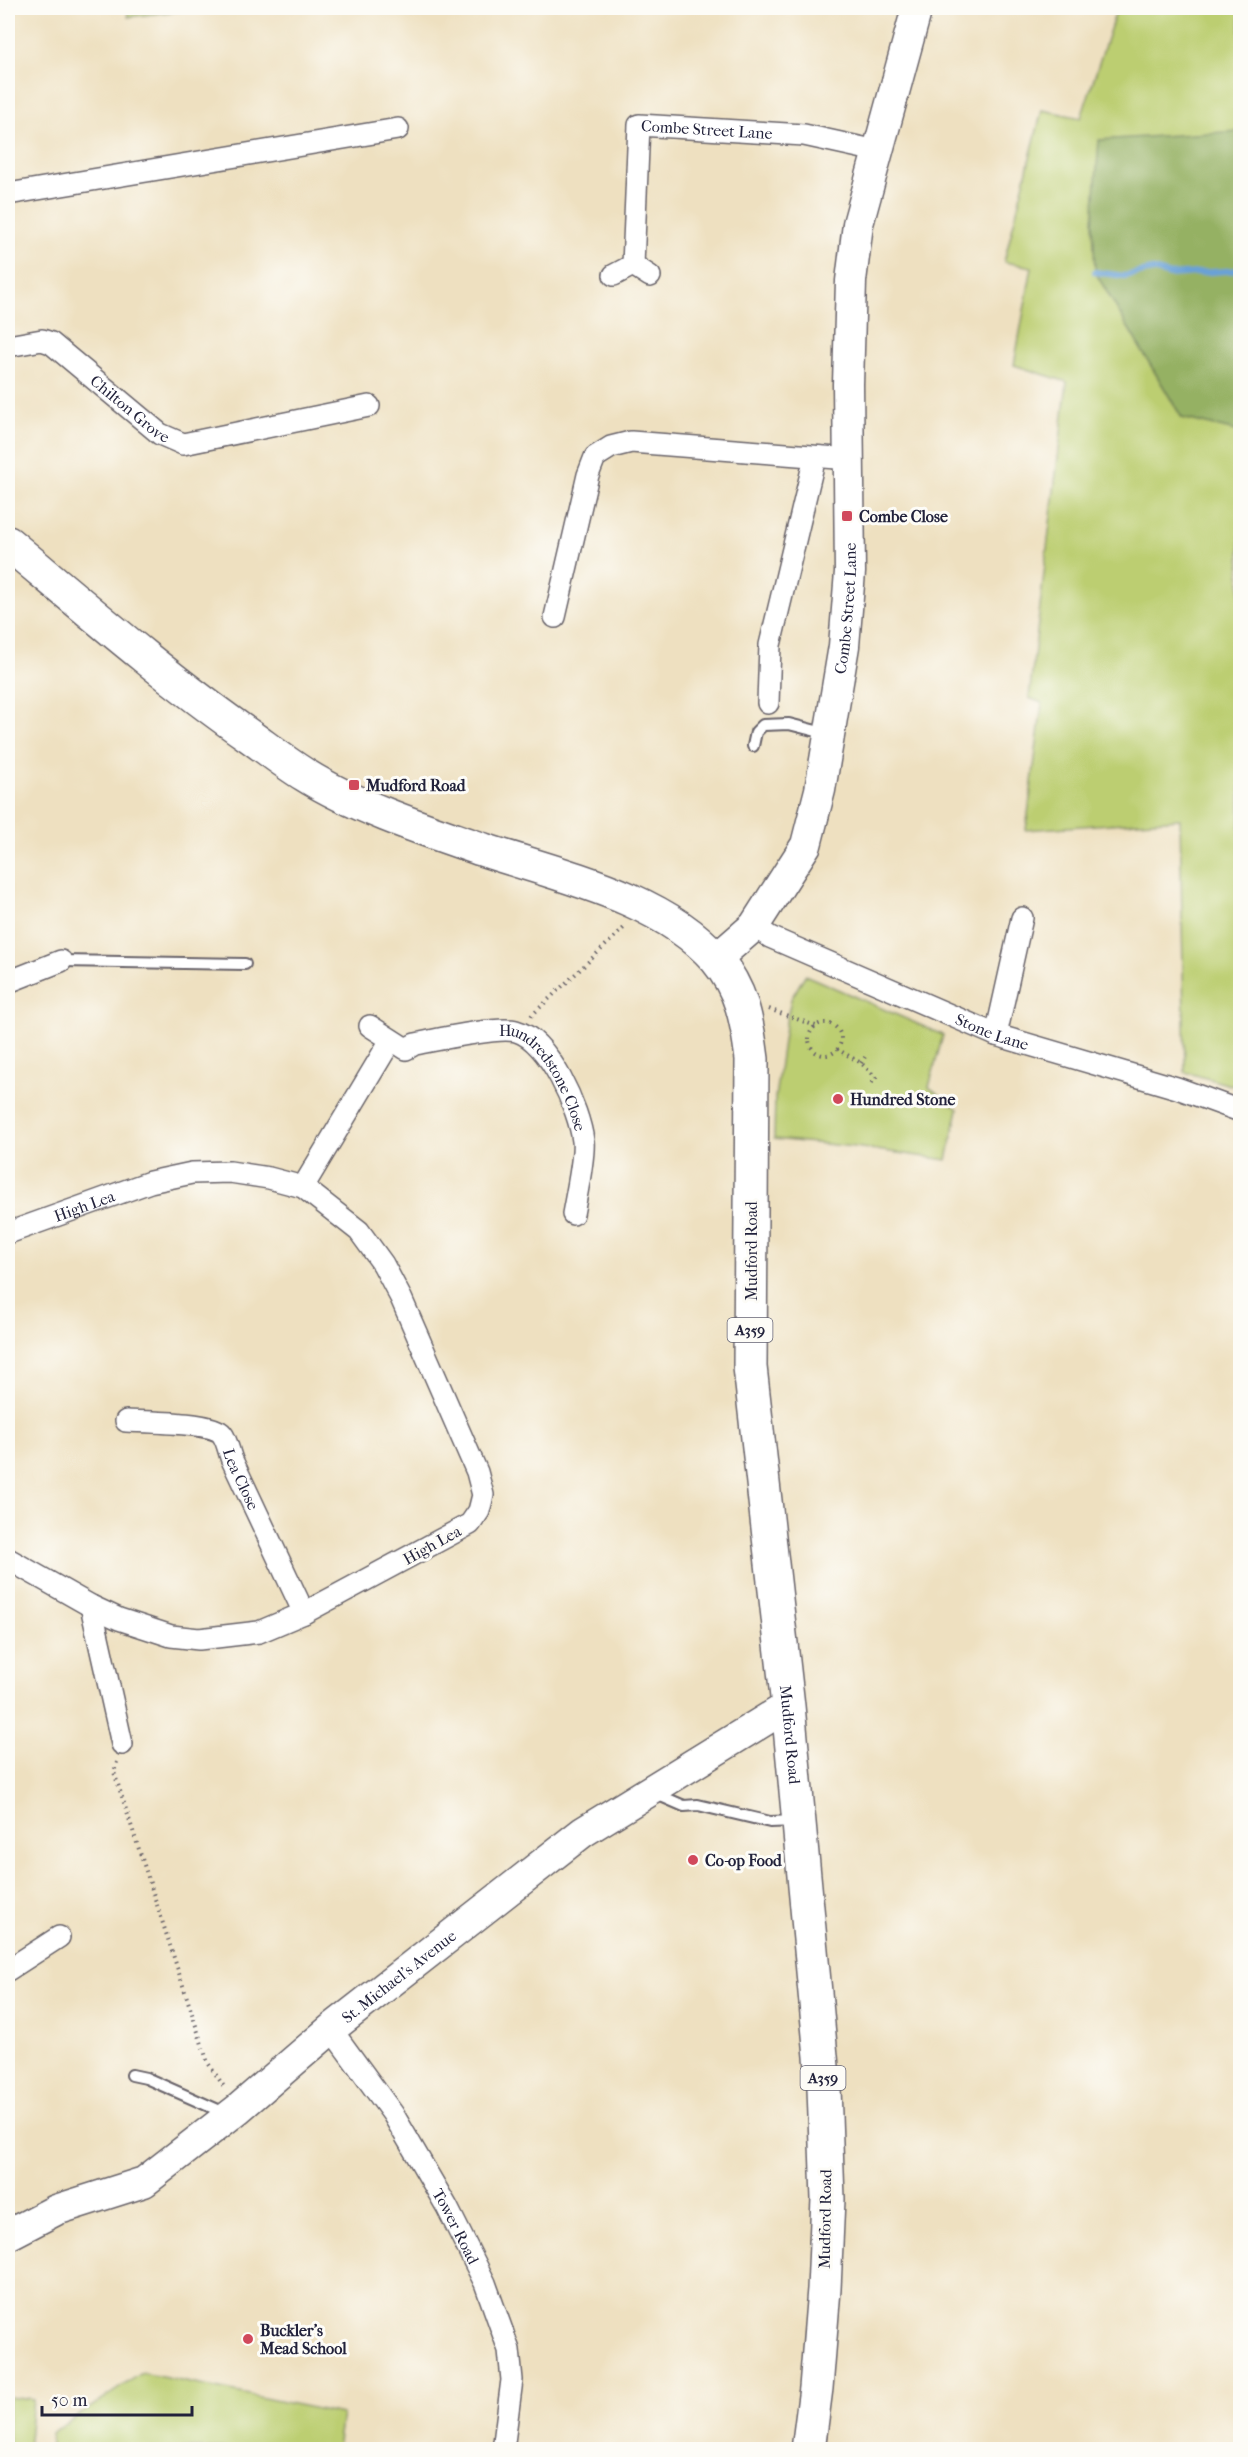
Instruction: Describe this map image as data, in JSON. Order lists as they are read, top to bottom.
{
  "streets": {
    "main road": ["Mudford Road", "A359"],
    "street": [
      "Combe Street Lane",
      "Chilton Grove",
      "Stone Lane",
      "Hundredstone Close",
      "High Lea",
      "Lea Close",
      "St. Michael's Avenue",
      "Tower Road"
    ]
  },
  "crossings": [
    ["Combe Street Lane", "Stone Lane"],
    ["Combe Street Lane", "Mudford Road"],
    ["High Lea", "Lea Close"],
    ["Mudford Road", "St. Michael's Avenue"],
    ["St. Michael's Avenue", "Tower Road"]
  ],
  "places": {
    "transit": ["Combe Close", "Mudford Road"],
    "other": ["Hundred Stone", "Co-op Food", "Buckler's Mead School"]
  },
  "scale_bar": "50 m"
}
